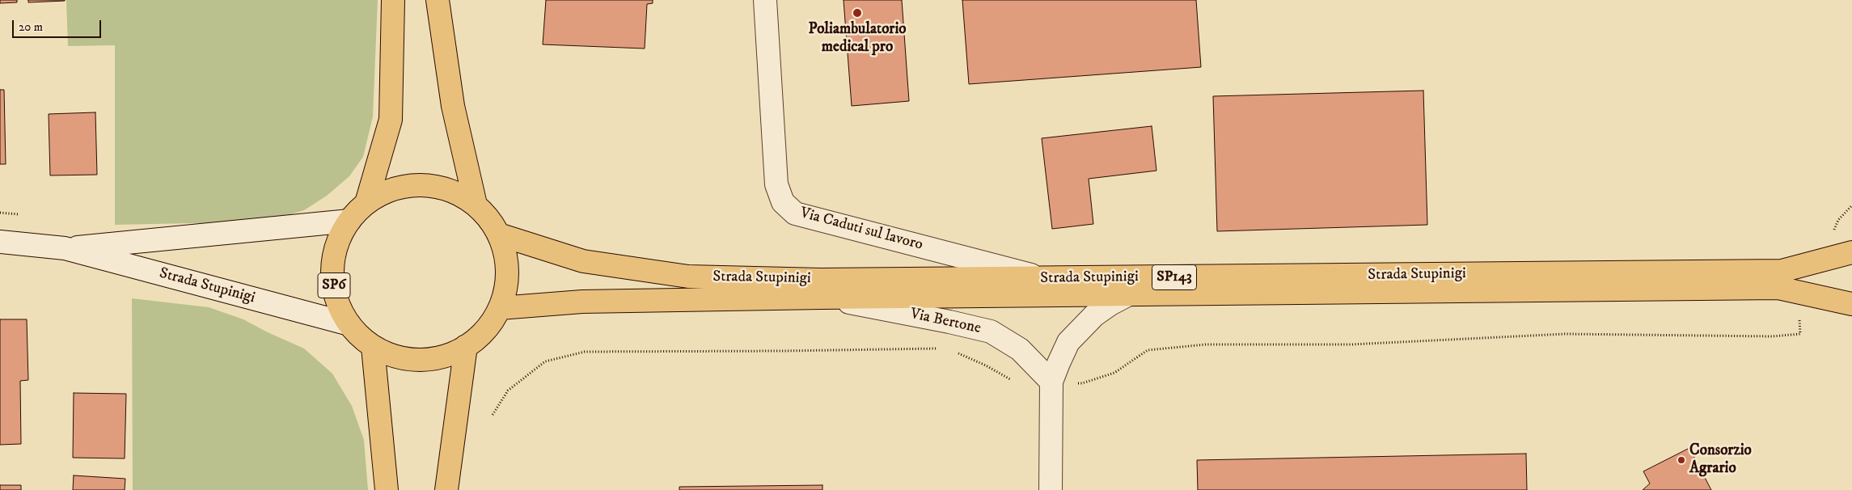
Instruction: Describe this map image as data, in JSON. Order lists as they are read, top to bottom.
{
  "streets": {
    "main road": ["Strada Stupinigi", "SP143", "SP6"],
    "street": ["Via Caduti sul lavoro", "Via Bertone"]
  },
  "crossings": [
    ["Via Caduti sul lavoro", "Strada Stupinigi"],
    ["Strada Stupinigi", "SP6"],
    ["Strada Stupinigi", "Via Bertone"]
  ],
  "places": ["Poliambulatorio medical pro", "Consorzio Agrario"],
  "scale_bar": "20 m"
}
